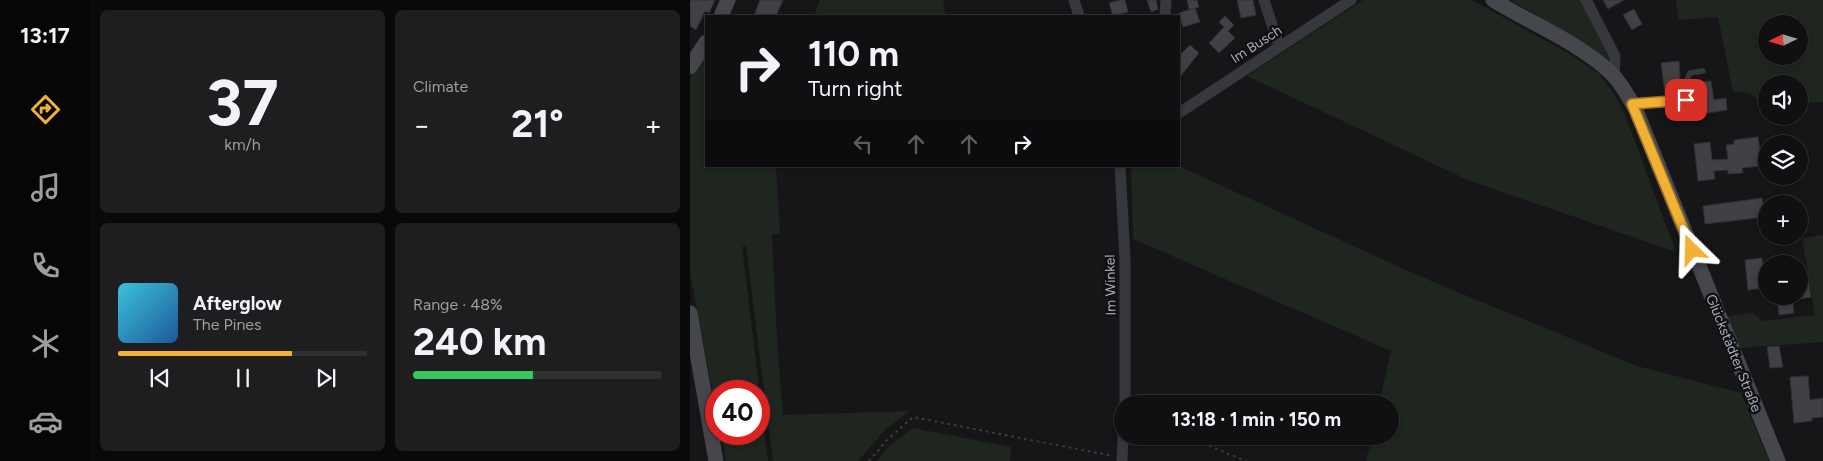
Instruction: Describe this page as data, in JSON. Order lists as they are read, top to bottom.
{
  "streets": {
    "street": ["Im Busch", "Im Winkel", "Glückstädter Straße"]
  },
  "north": "left",
  "page": {
    "tabs": "13:17",
    "tile": [
      ["37", "km/h"],
      "Climate",
      ["Range · 48%", "240 km"]
    ],
    "map_buttons": ["+", "−"],
    "turn": ["110 m", "Turn right"],
    "heat": ["−", "21°", "+"],
    "song": ["Afterglow", "The Pines"],
    "limit": "40",
    "trip": "13:18 · 1 min · 150 m"
  }
}
